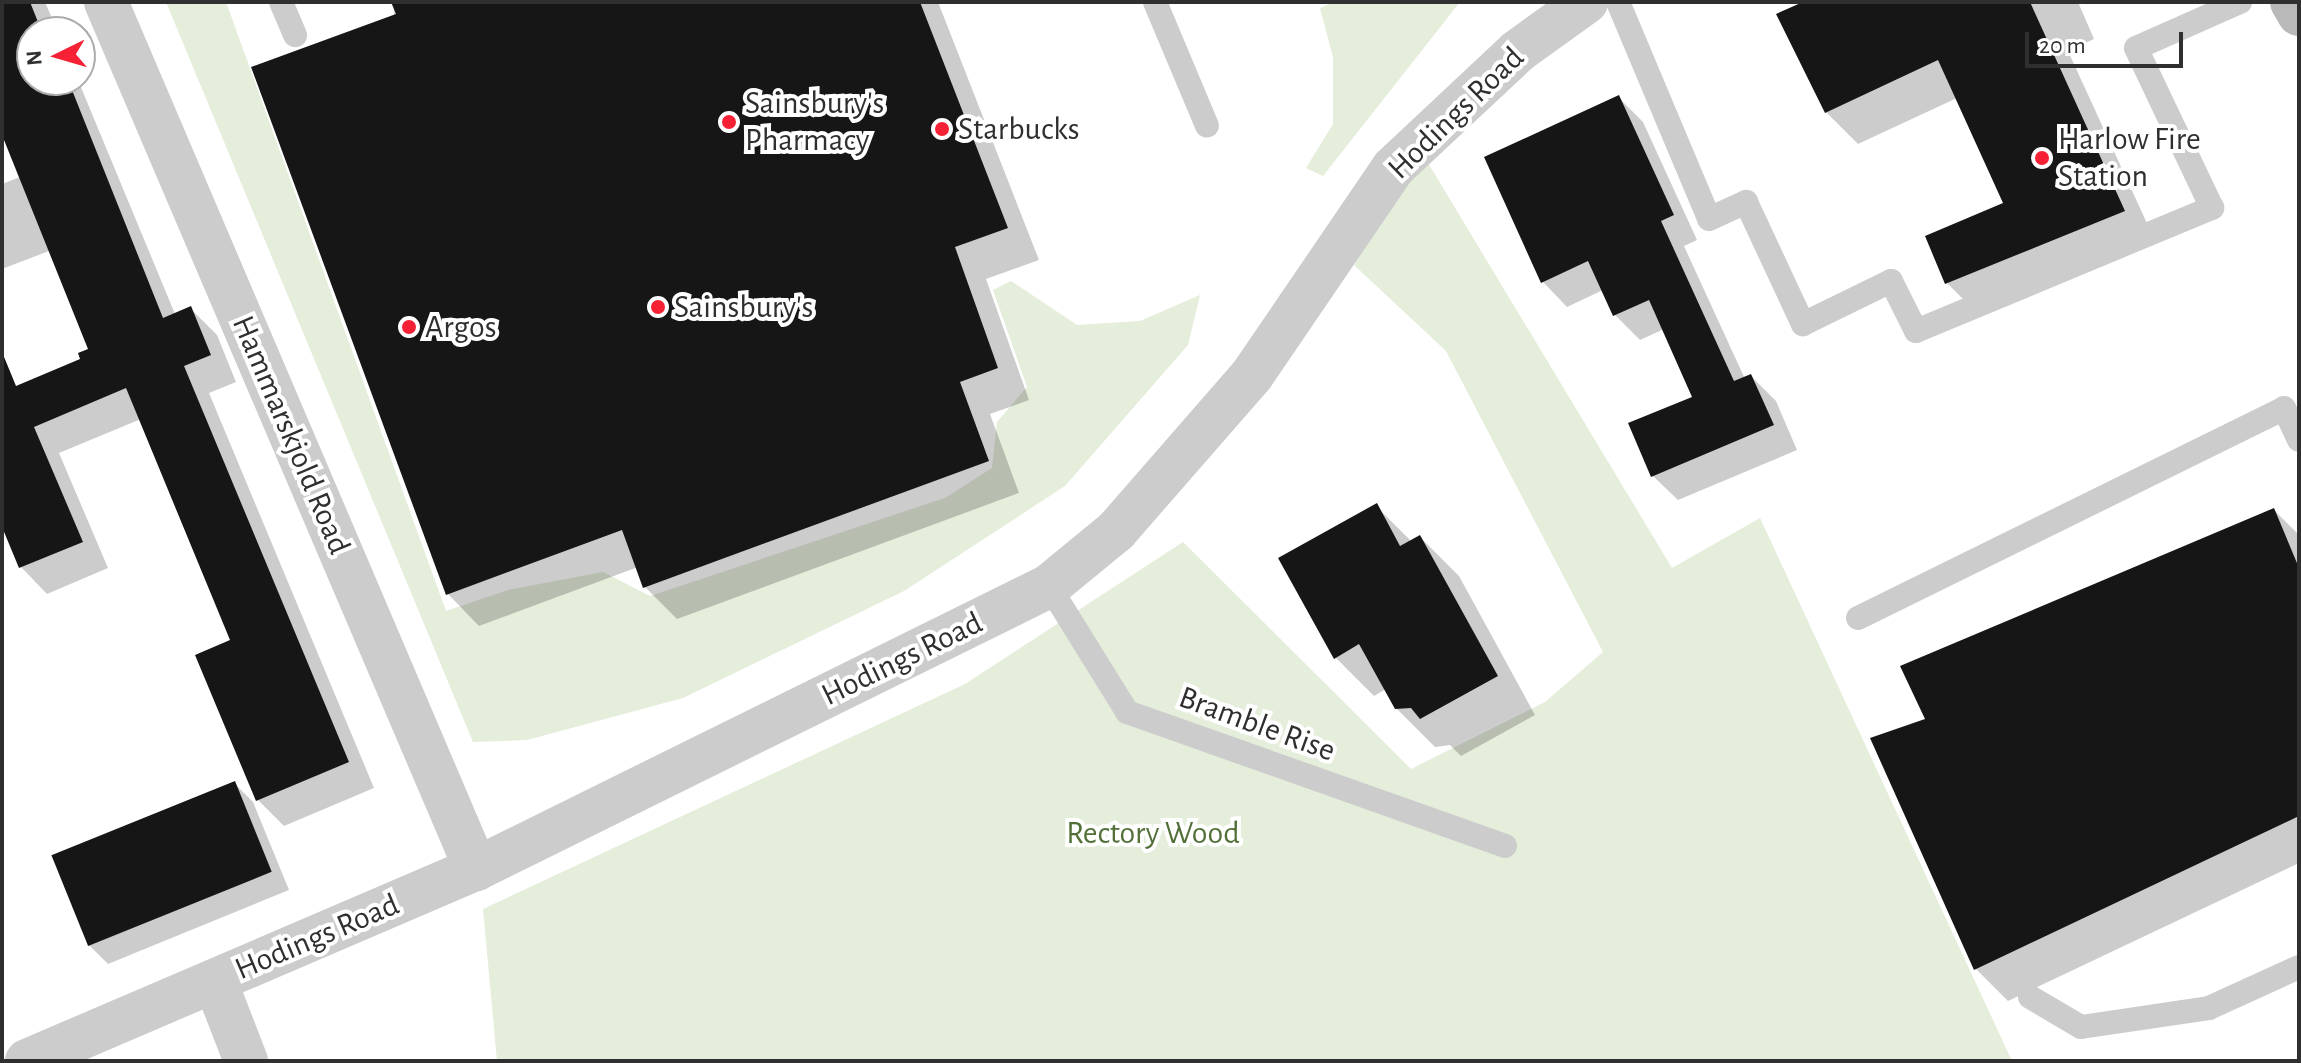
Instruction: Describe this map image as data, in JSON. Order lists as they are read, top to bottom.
{
  "streets": {
    "street": ["Hodings Road", "Hammarskjold Road"],
    "lane": ["Bramble Rise"]
  },
  "crossings": [
    ["Hodings Road", "Hammarskjold Road"],
    ["Hodings Road", "Bramble Rise"]
  ],
  "parks": ["Rectory Wood"],
  "places": [
    "Sainsbury's Pharmacy",
    "Starbucks",
    "Harlow Fire Station",
    "Sainsbury's",
    "Argos"
  ],
  "scale_bar": "20 m",
  "north": "left"
}
